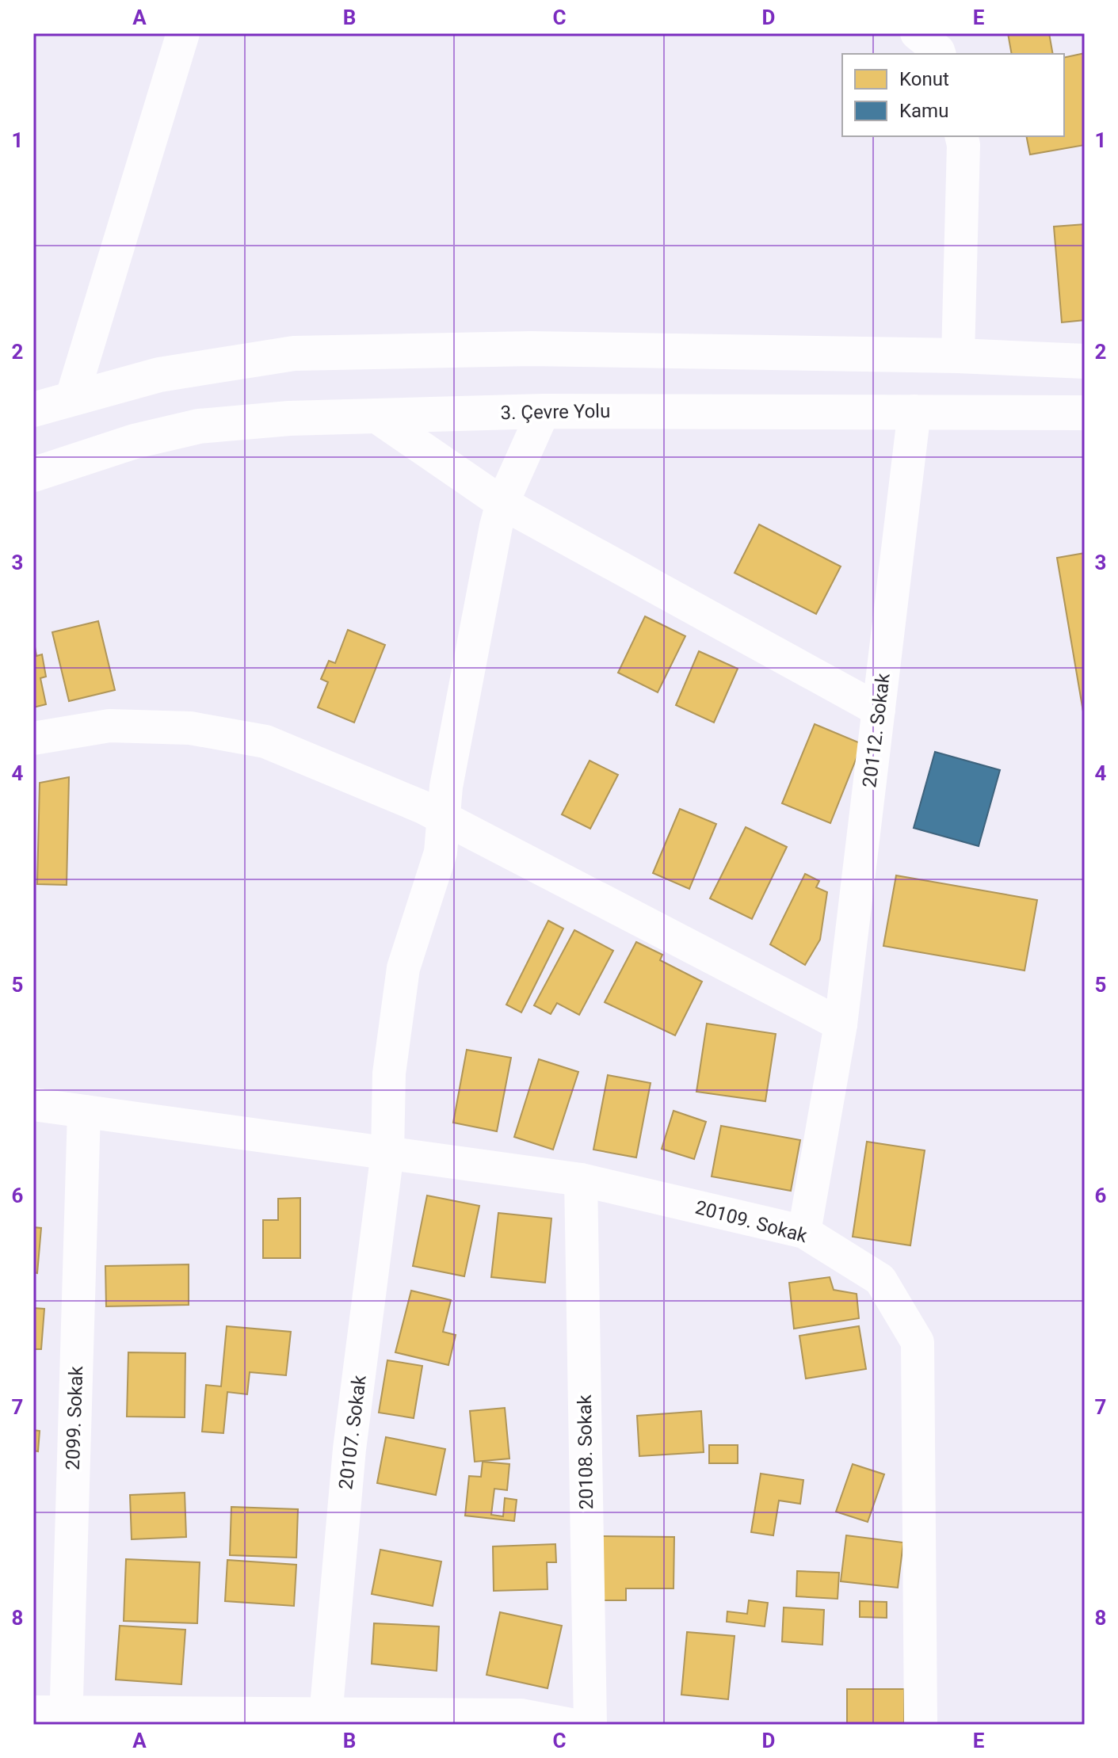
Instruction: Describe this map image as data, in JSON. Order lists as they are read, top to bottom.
{
  "streets": {
    "main road": ["3. Çevre Yolu"],
    "street": [
      "20112. Sokak",
      "20109. Sokak",
      "2099. Sokak",
      "20107. Sokak",
      "20108. Sokak"
    ]
  },
  "crossings": [
    ["3. Çevre Yolu", "20112. Sokak"],
    ["3. Çevre Yolu", "20107. Sokak"],
    ["20112. Sokak", "20109. Sokak"],
    ["20109. Sokak", "2099. Sokak"],
    ["20109. Sokak", "20107. Sokak"],
    ["20109. Sokak", "20108. Sokak"]
  ],
  "legend": ["Konut", "Kamu"],
  "grid": {
    "columns": [
      "A",
      "B",
      "C",
      "D",
      "E"
    ],
    "rows": [
      "1",
      "2",
      "3",
      "4",
      "5",
      "6",
      "7",
      "8"
    ]
  }
}
